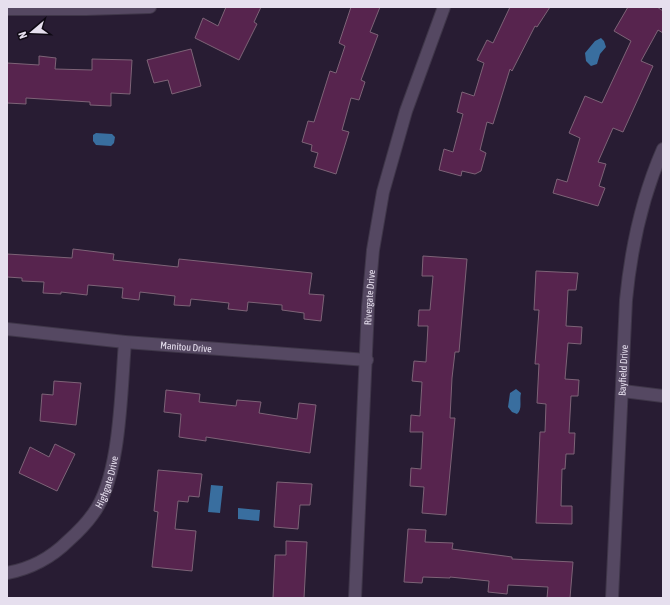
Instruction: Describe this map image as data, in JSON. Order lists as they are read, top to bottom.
{
  "streets": {
    "street": [
      "Rivergate Drive",
      "Manitou Drive",
      "Bayfield Drive",
      "Highgate Drive"
    ]
  },
  "crossings": [
    ["Rivergate Drive", "Manitou Drive"],
    ["Manitou Drive", "Highgate Drive"]
  ],
  "north": "left"
}
